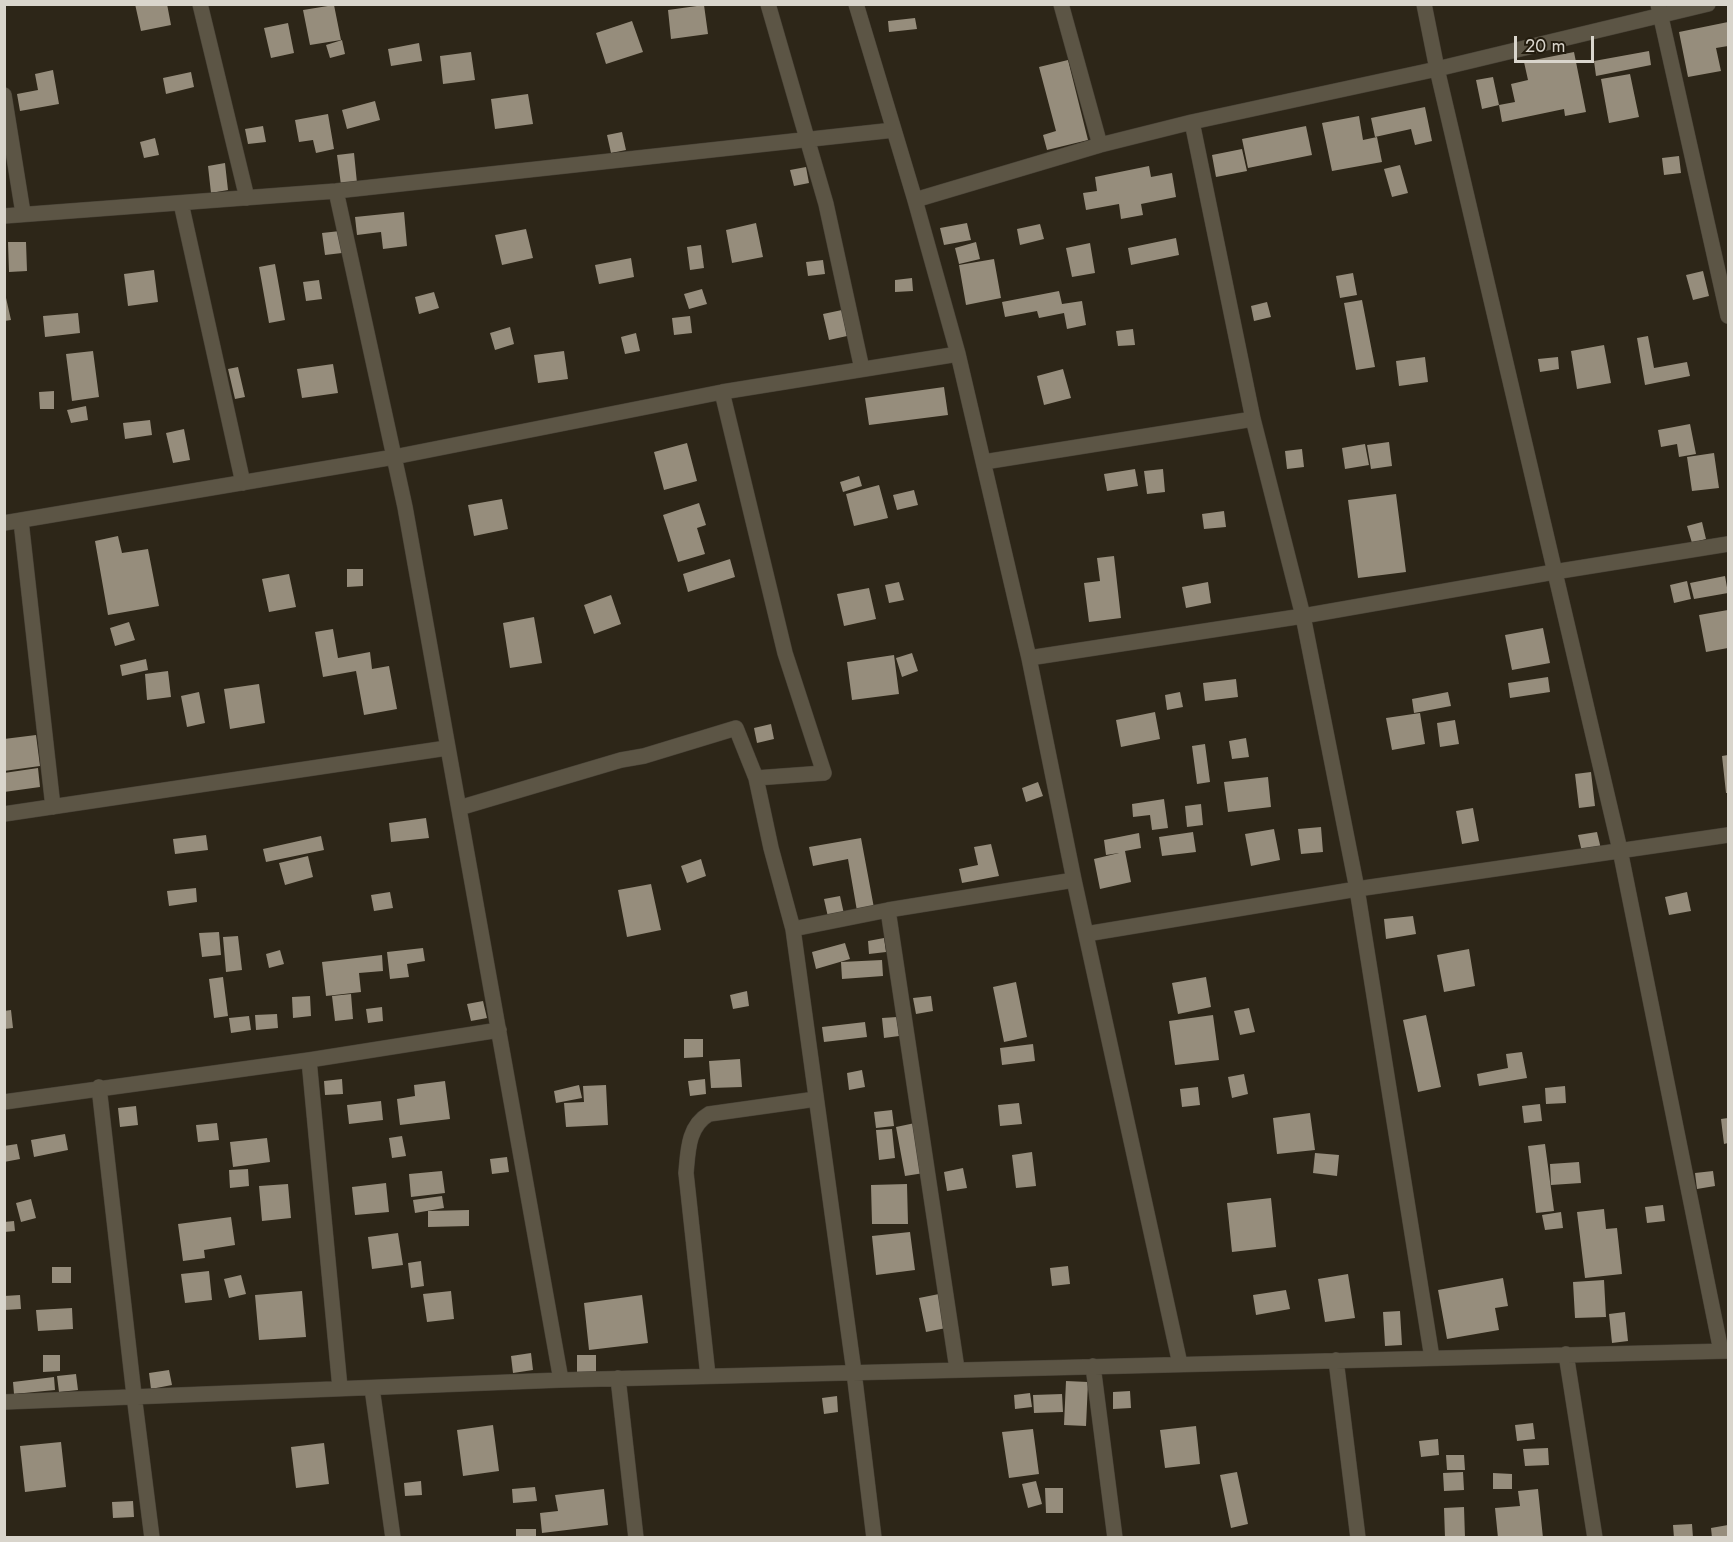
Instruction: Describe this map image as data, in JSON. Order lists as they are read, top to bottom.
{
  "scale_bar": "20 m"
}
